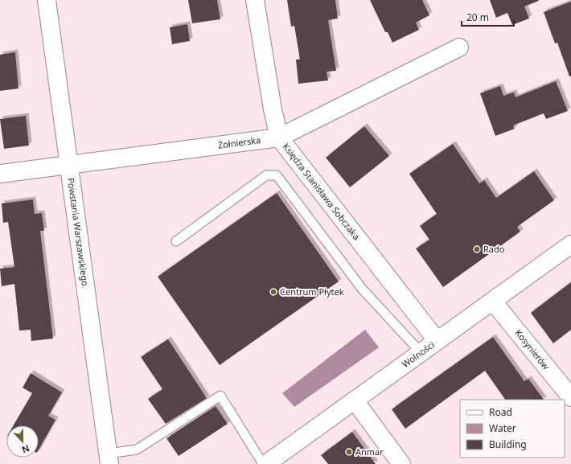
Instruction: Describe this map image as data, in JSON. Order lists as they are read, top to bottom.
{
  "streets": {
    "street": [
      "Żołnierska",
      "Księdza Stanisława Sobczaka",
      "Powstania Warszawskiego",
      "Kosynierów",
      "Wolności"
    ]
  },
  "crossings": [
    ["Żołnierska", "Księdza Stanisława Sobczaka"],
    ["Żołnierska", "Powstania Warszawskiego"],
    ["Księdza Stanisława Sobczaka", "Wolności"],
    ["Kosynierów", "Wolności"]
  ],
  "places": ["Rado", "Centrum Płytek", "Anmar"],
  "legend": ["Road", "Water", "Building"],
  "scale_bar": "20 m",
  "north": "bottom"
}
